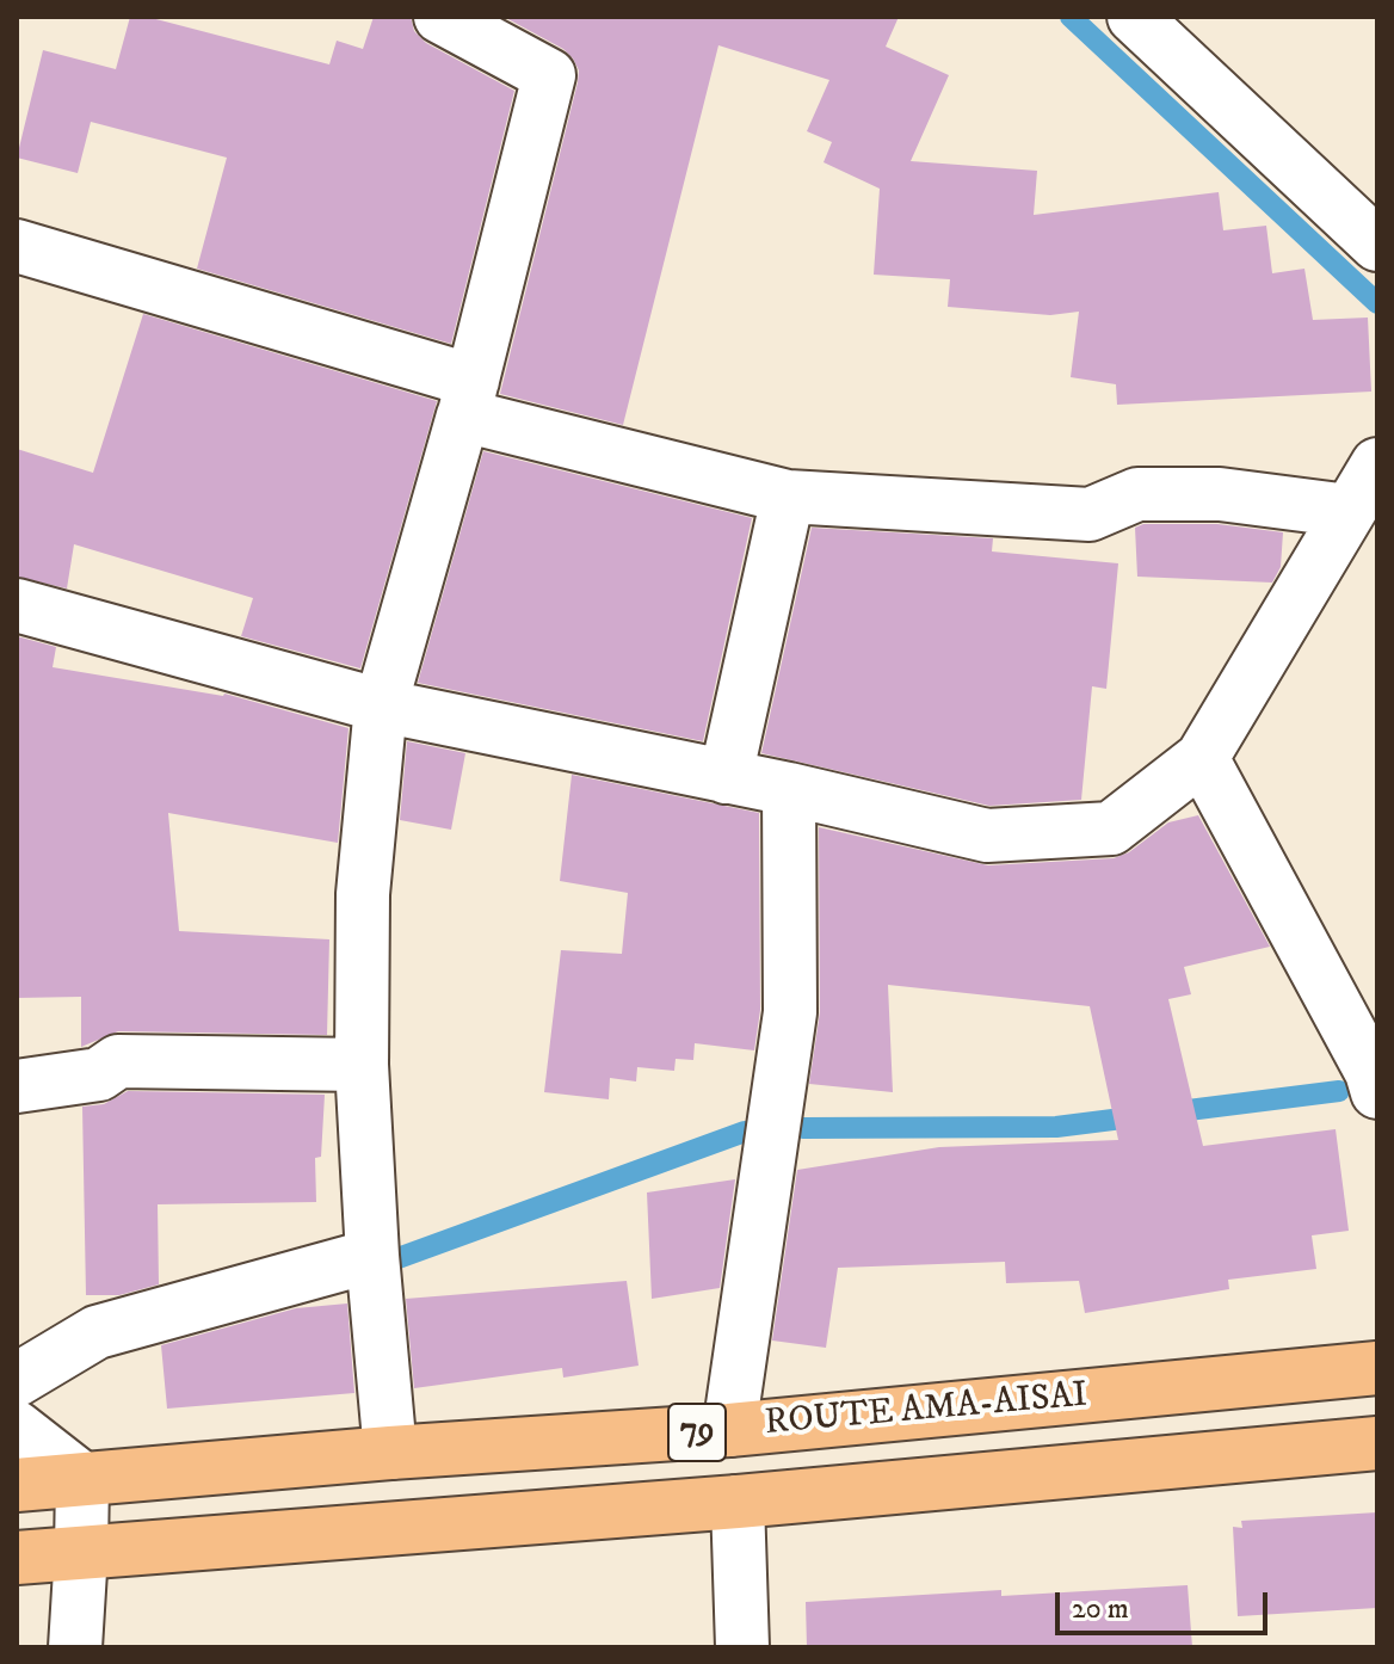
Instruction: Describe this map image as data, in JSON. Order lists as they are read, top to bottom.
{
  "streets": {
    "main road": ["ROUTE AMA-AISAI", "79"]
  },
  "scale_bar": "20 m"
}
